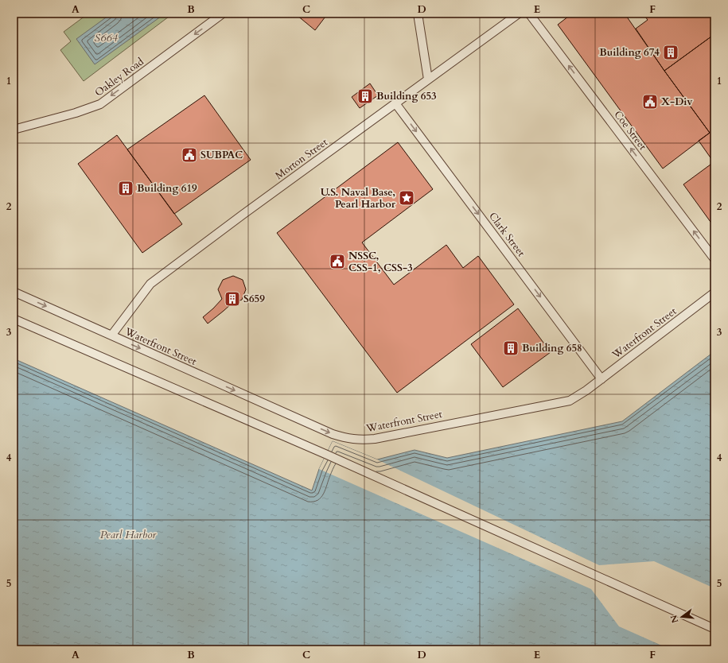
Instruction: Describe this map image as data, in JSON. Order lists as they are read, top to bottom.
{
  "streets": {
    "lane": [
      "Oakley Road",
      "Coe Street",
      "Morton Street",
      "Clark Street",
      "Waterfront Street"
    ]
  },
  "crossings": [
    ["Morton Street", "Clark Street"],
    ["Morton Street", "Waterfront Street"],
    ["Clark Street", "Waterfront Street"]
  ],
  "one_way": ["Oakley Road", "Coe Street", "Clark Street"],
  "water": ["S664", "Pearl Harbor"],
  "places": {
    "building": [
      "Building 674",
      "Building 653",
      "Building 619",
      "S659",
      "Building 658"
    ],
    "public building": ["X-Div", "SUBPAC", "NSSC, CSS-1, CSS-3"],
    "place": ["U.S. Naval Base, Pearl Harbor"]
  },
  "north": "left",
  "grid": {
    "columns": [
      "A",
      "B",
      "C",
      "D",
      "E",
      "F"
    ],
    "rows": [
      "1",
      "2",
      "3",
      "4",
      "5"
    ]
  }
}
